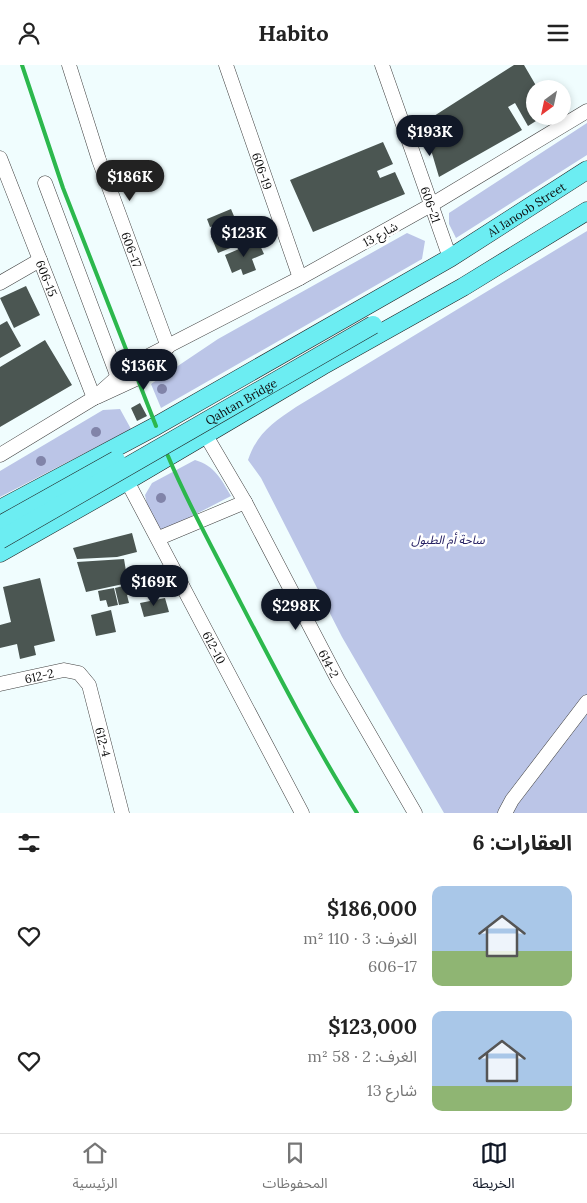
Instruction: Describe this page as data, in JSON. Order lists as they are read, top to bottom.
{
  "streets": {
    "main road": ["Al Janoob Street", "Qahtan Bridge"],
    "street": [
      "606-19",
      "606-21",
      "شارع 13",
      "606-17",
      "606-15",
      "612-10",
      "614-2",
      "612-2",
      "612-4"
    ]
  },
  "crossings": [
    ["606-19", "شارع 13"],
    ["606-21", "شارع 13"],
    ["Al Janoob Street", "Qahtan Bridge"],
    ["شارع 13", "606-17"],
    ["شارع 13", "606-15"],
    ["612-2", "612-4"]
  ],
  "parks": ["ساحة أم الطبول"],
  "north": "bottom left",
  "page": {
    "header": "Habito",
    "price": [
      "$193K",
      "$186K",
      "$123K",
      "$136K",
      "$169K",
      "$298K"
    ],
    "heading": "العقارات: 6",
    "list": [
      {
        "name": "$186,000",
        "note": "الغرف: 3 · 110 m² · 606-17"
      },
      {
        "name": "$123,000",
        "note": "الغرف: 2 · 58 m² · شارع 13"
      }
    ],
    "tabs": ["الخريطة", "المحفوظات", "الرئيسية"]
  }
}
